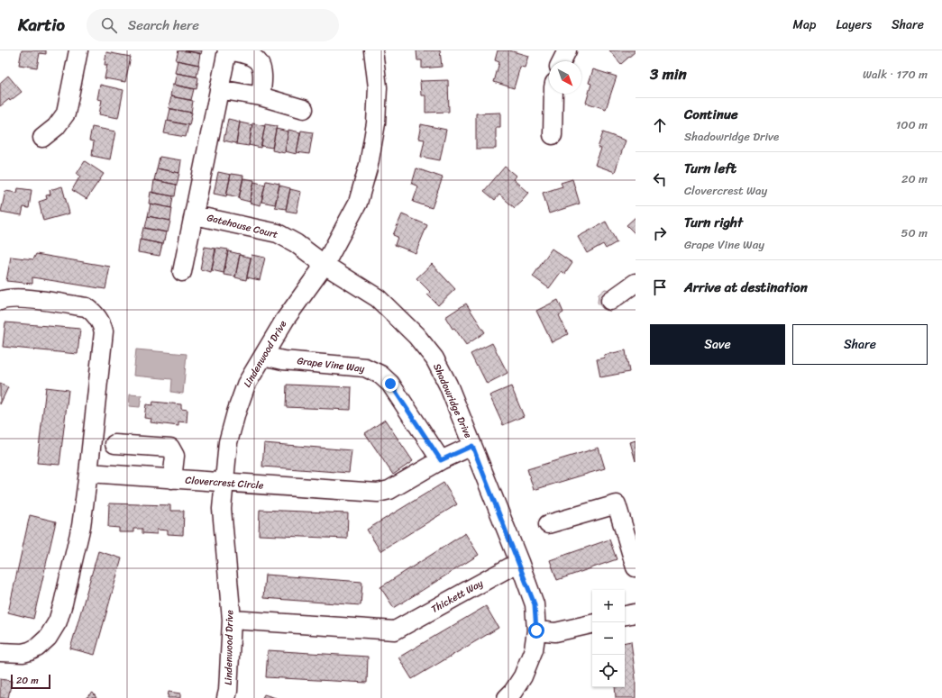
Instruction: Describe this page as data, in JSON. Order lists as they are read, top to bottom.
{
  "streets": {
    "street": [
      "Gatehouse Court",
      "Lindenwood Drive",
      "Grape Vine Way",
      "Shadowridge Drive",
      "Clovercrest Circle",
      "Thickett Way"
    ]
  },
  "crossings": [
    ["Gatehouse Court", "Lindenwood Drive"],
    ["Gatehouse Court", "Shadowridge Drive"],
    ["Lindenwood Drive", "Grape Vine Way"],
    ["Lindenwood Drive", "Shadowridge Drive"],
    ["Lindenwood Drive", "Clovercrest Circle"],
    ["Lindenwood Drive", "Thickett Way"],
    ["Grape Vine Way", "Clovercrest Circle"],
    ["Shadowridge Drive", "Clovercrest Circle"],
    ["Shadowridge Drive", "Thickett Way"]
  ],
  "scale_bar": "20 m",
  "north": "bottom right",
  "page": {
    "header": "Kartio",
    "search": "Search here",
    "nav": ["Map", "Layers", "Share"],
    "heading": ["3 min", "Walk · 170 m"],
    "list": [
      ["Continue", "Shadowridge Drive", "100 m"],
      ["Turn left", "Clovercrest Way", "20 m"],
      ["Turn right", "Grape Vine Way", "50 m"],
      "Arrive at destination"
    ],
    "buttons": ["Save", "Share"],
    "map_buttons": ["+", "−"],
    "scale": "20 m"
  }
}
